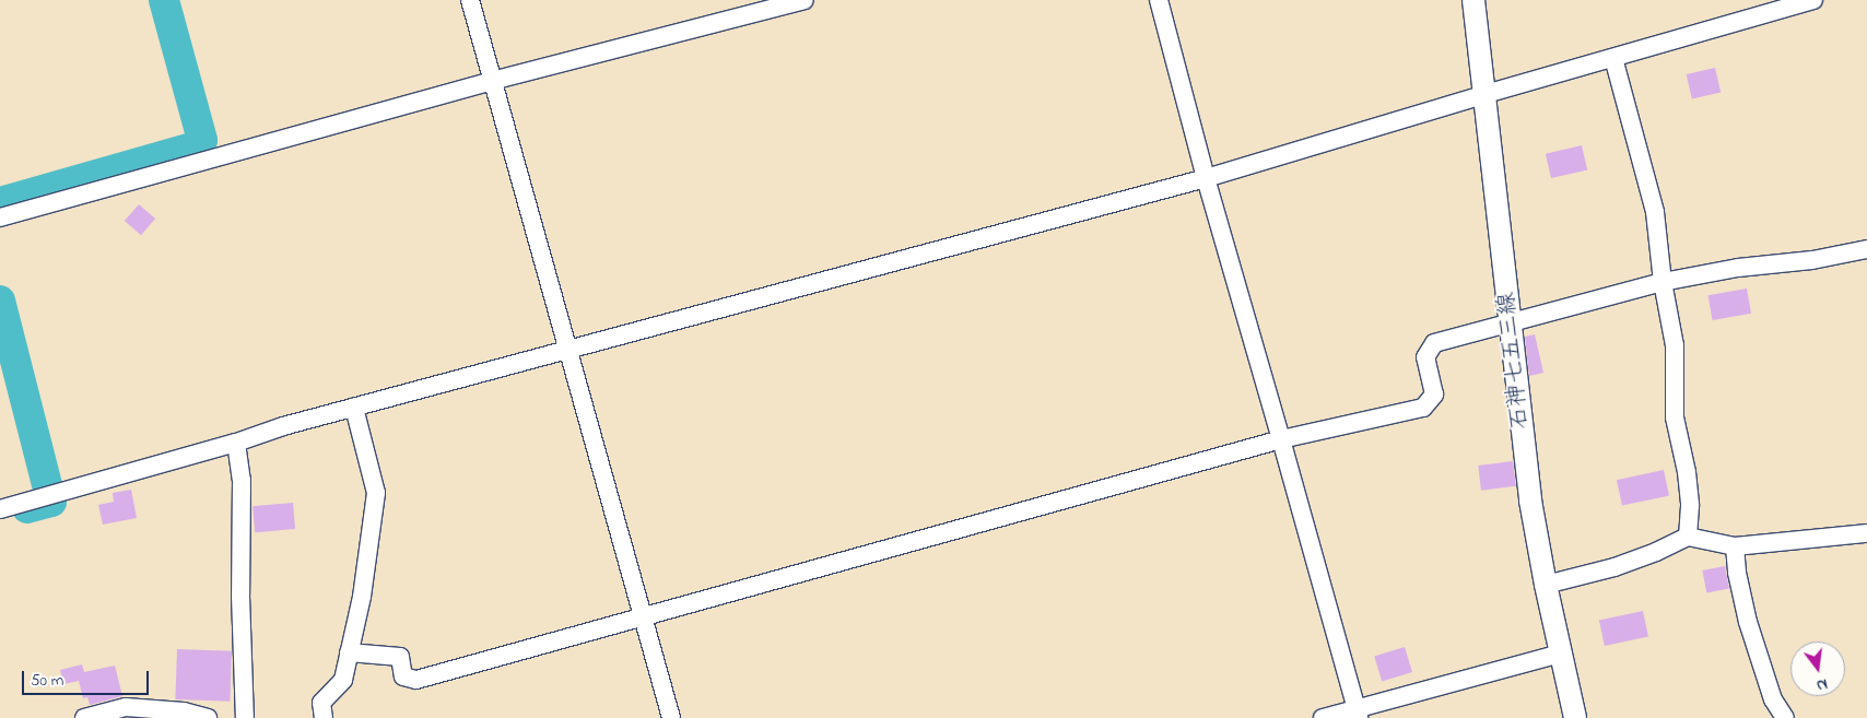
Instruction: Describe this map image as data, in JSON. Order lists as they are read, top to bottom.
{
  "streets": {
    "main road": ["石神七五三線"]
  },
  "scale_bar": "50 m",
  "north": "bottom"
}
